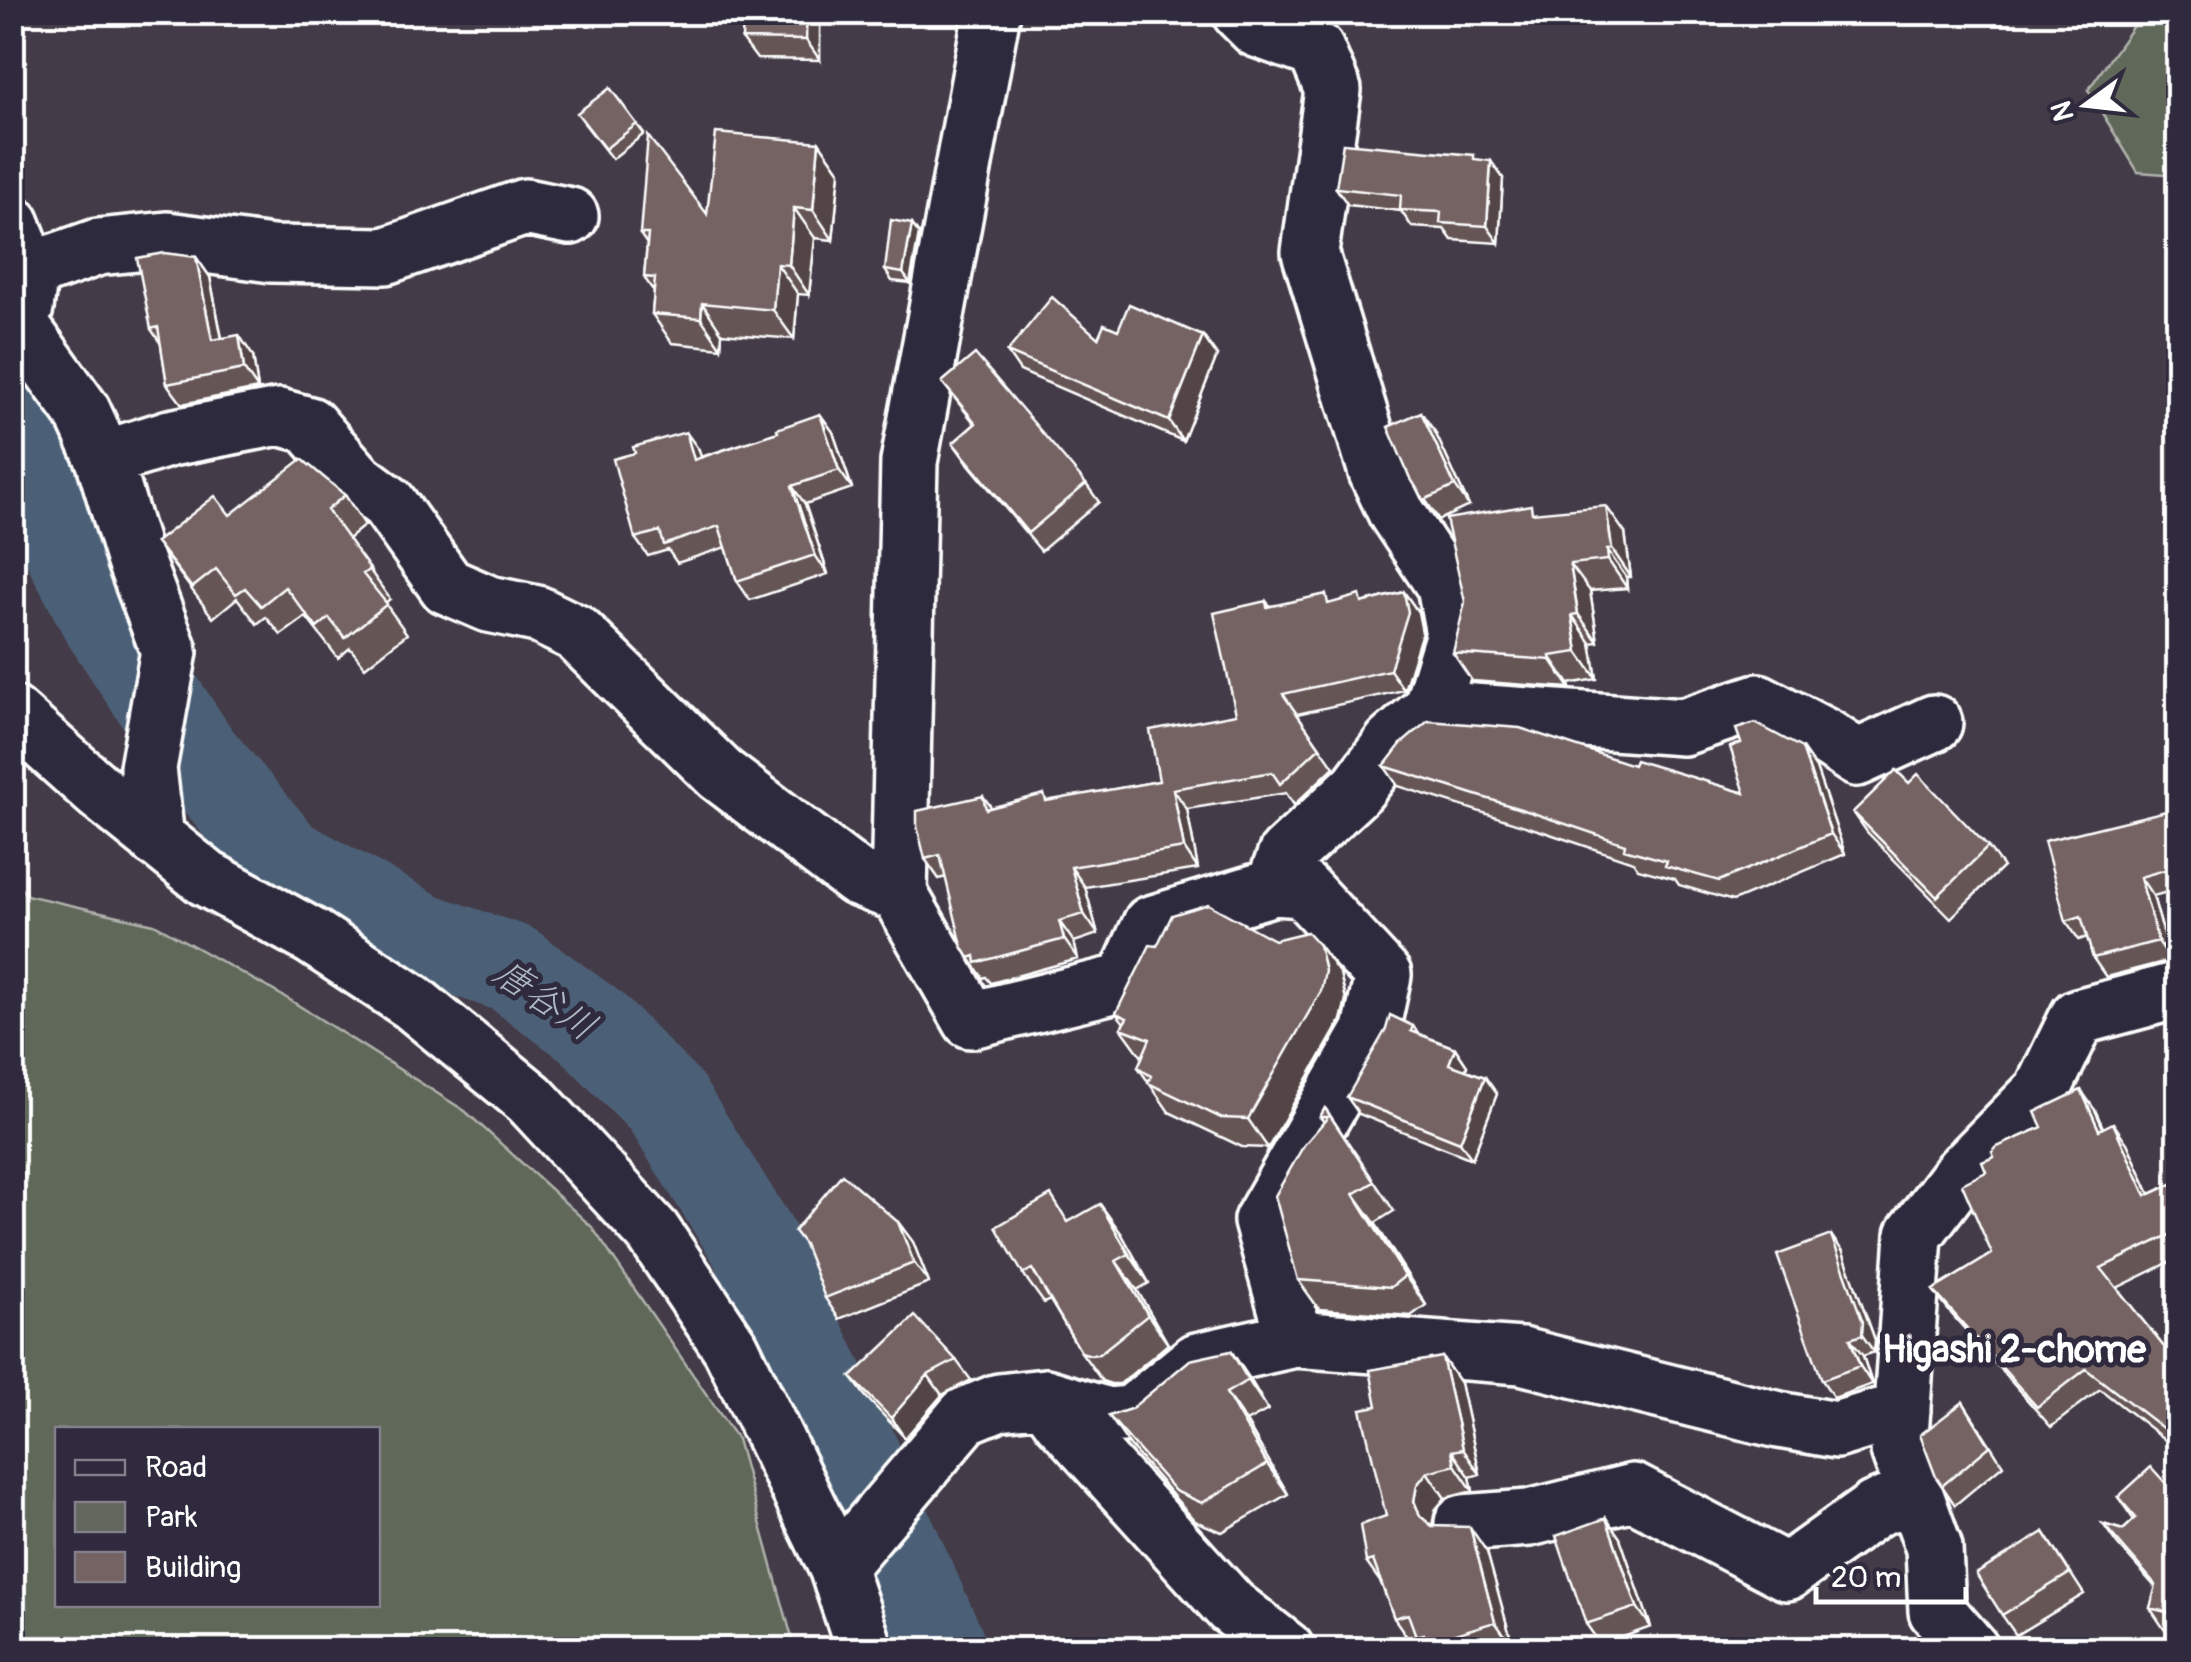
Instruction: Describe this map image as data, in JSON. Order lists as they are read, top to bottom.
{
  "districts": ["Higashi 2-chome"],
  "water": ["唐谷川"],
  "legend": ["Road", "Park", "Building"],
  "scale_bar": "20 m",
  "north": "left"
}
